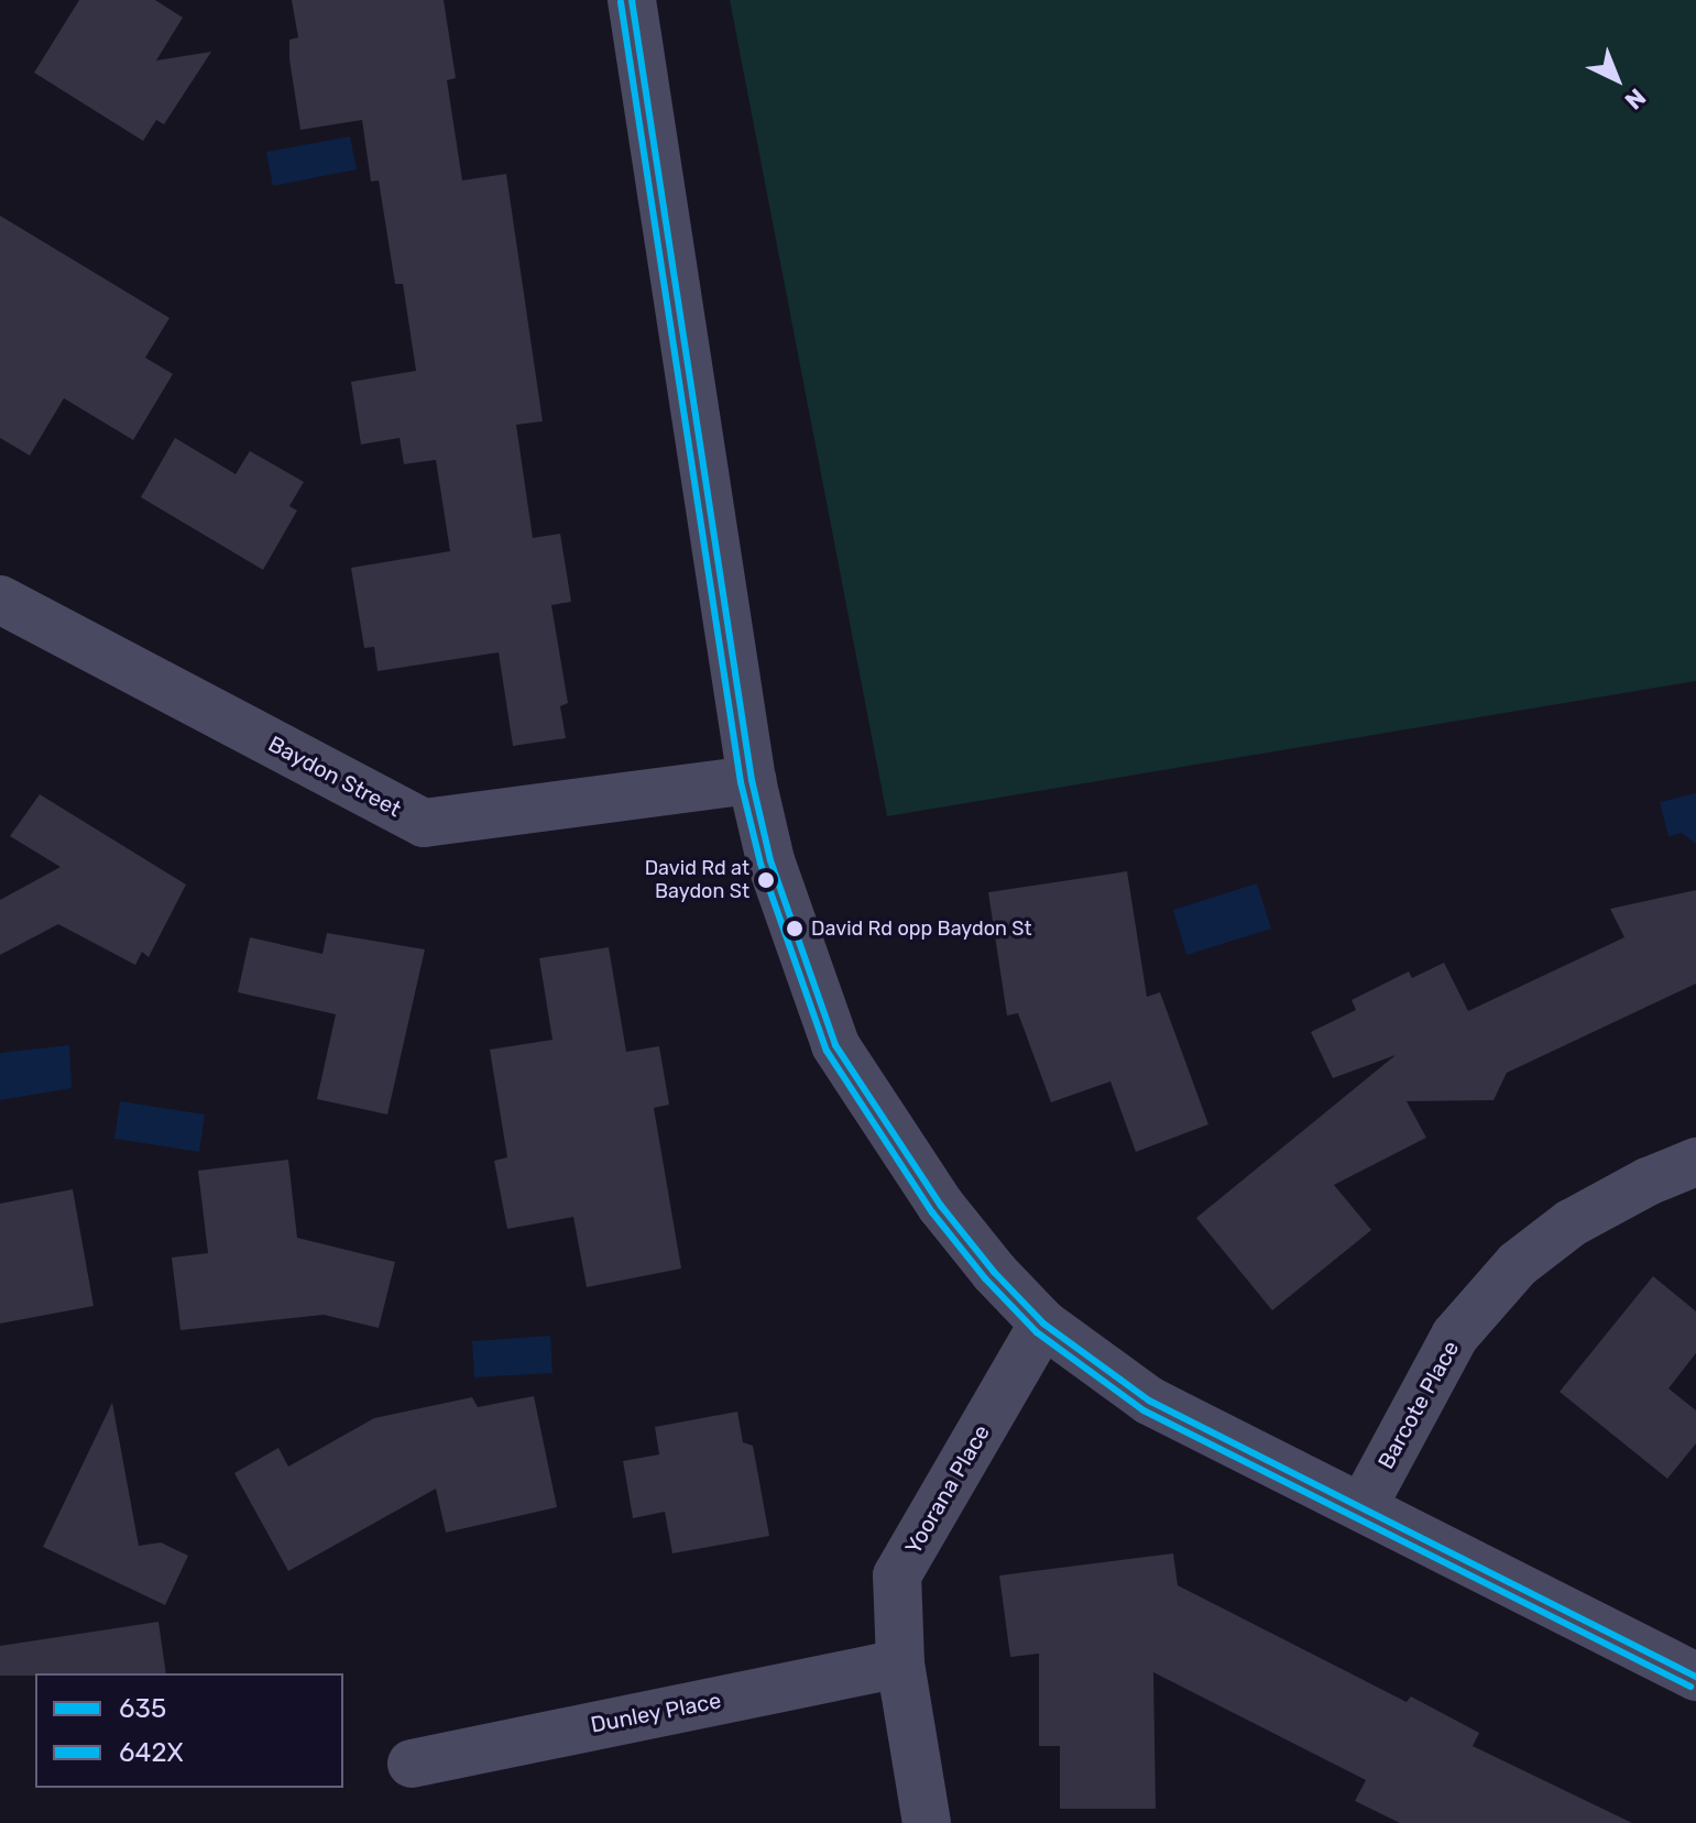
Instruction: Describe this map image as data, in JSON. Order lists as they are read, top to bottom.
{
  "streets": {
    "street": [
      "Baydon Street",
      "Barcote Place",
      "Yoorana Place",
      "Dunley Place"
    ]
  },
  "crossings": [
    ["Yoorana Place", "Dunley Place"]
  ],
  "places": ["David Rd at Baydon St", "David Rd opp Baydon St"],
  "lines": ["transit line 635", "transit line 642X"],
  "legend": ["635", "642X"],
  "north": "bottom right"
}
